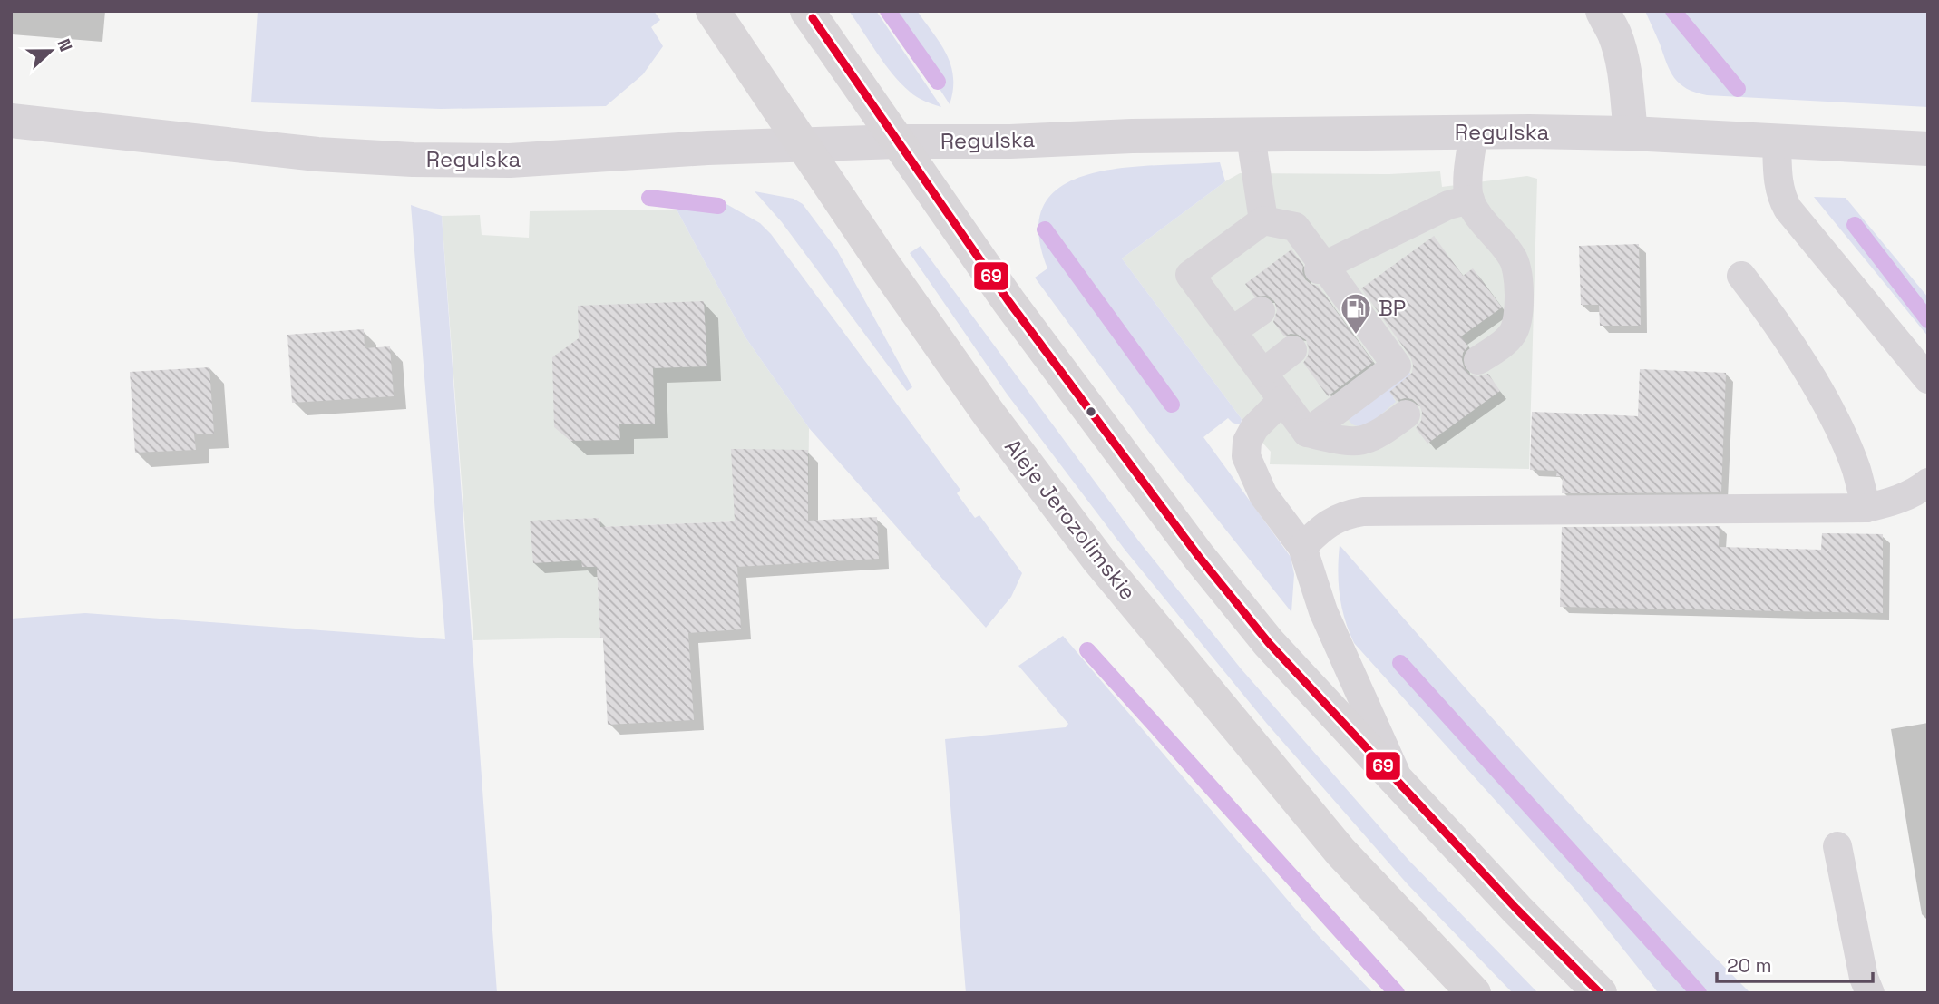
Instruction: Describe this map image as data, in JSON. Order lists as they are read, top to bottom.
{
  "streets": {
    "main road": ["Aleje Jerozolimskie"],
    "street": ["Regulska"]
  },
  "crossings": [
    ["Regulska", "Aleje Jerozolimskie"]
  ],
  "places": {
    "fuel station": ["BP"]
  },
  "lines": ["transit line 69"],
  "scale_bar": "20 m",
  "north": "right"
}
